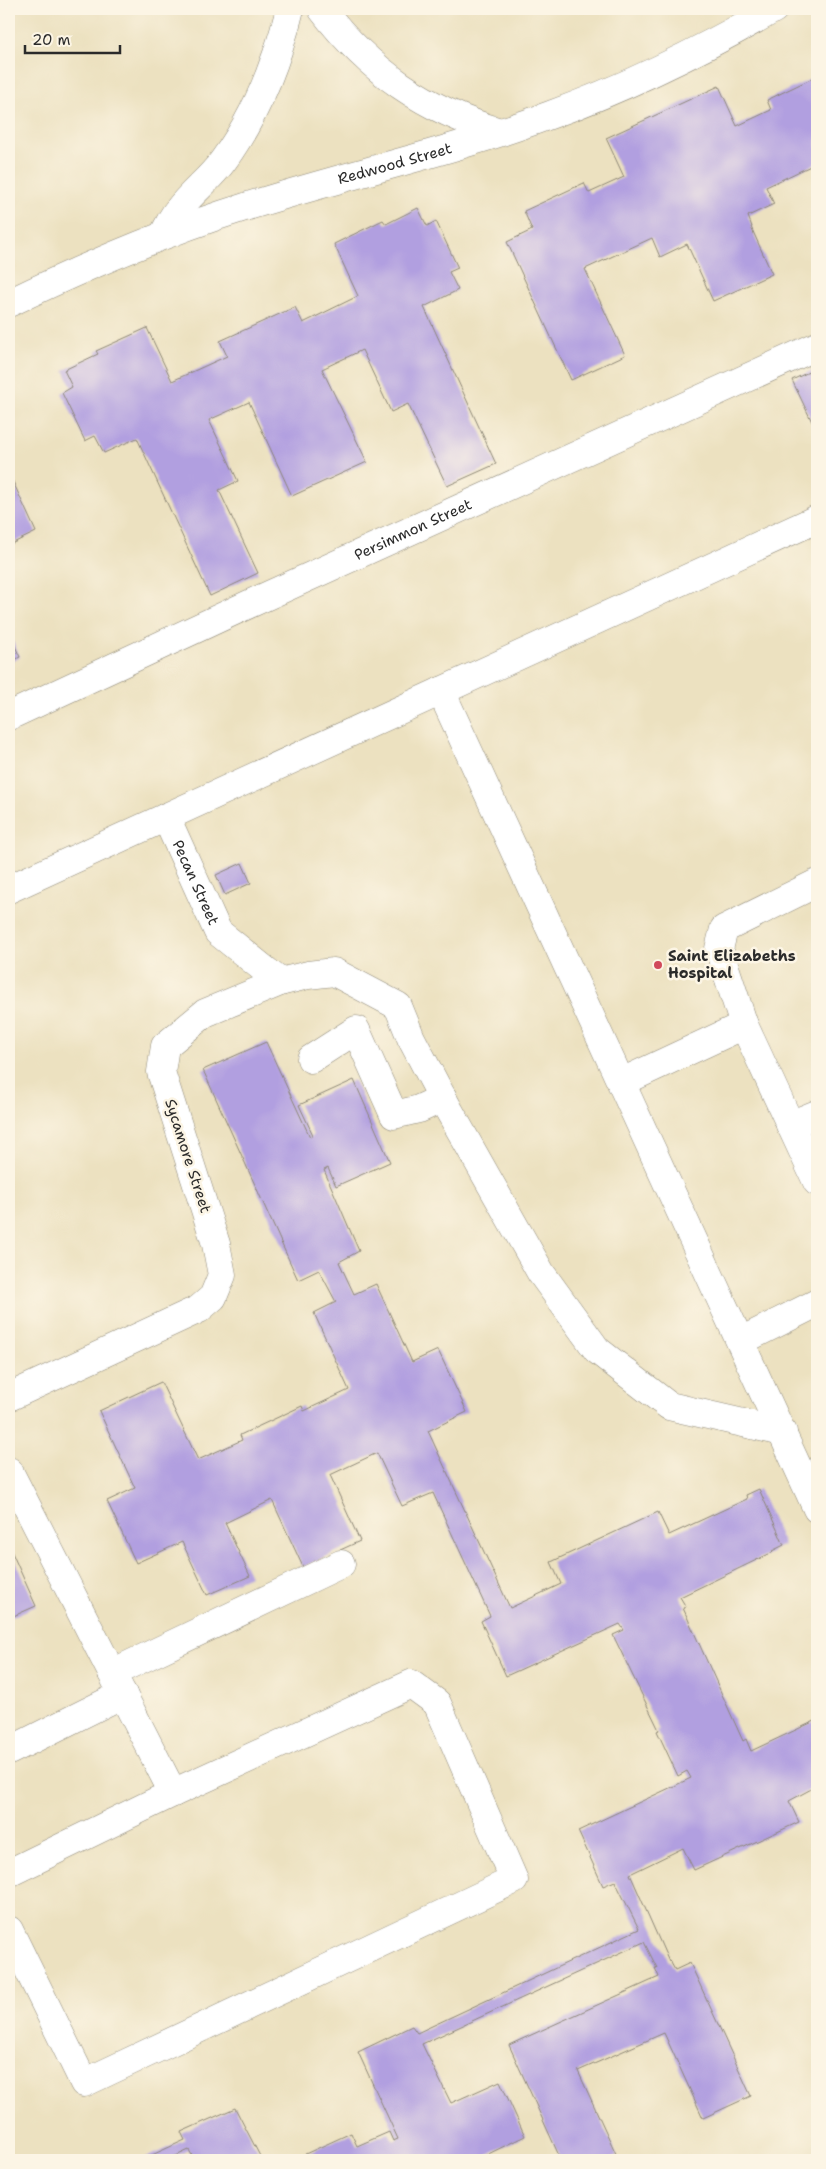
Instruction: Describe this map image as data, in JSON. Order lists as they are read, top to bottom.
{
  "streets": {
    "street": [
      "Redwood Street",
      "Persimmon Street",
      "Pecan Street",
      "Sycamore Street"
    ]
  },
  "crossings": [
    ["Pecan Street", "Sycamore Street"]
  ],
  "places": ["Saint Elizabeths Hospital"],
  "scale_bar": "20 m"
}
